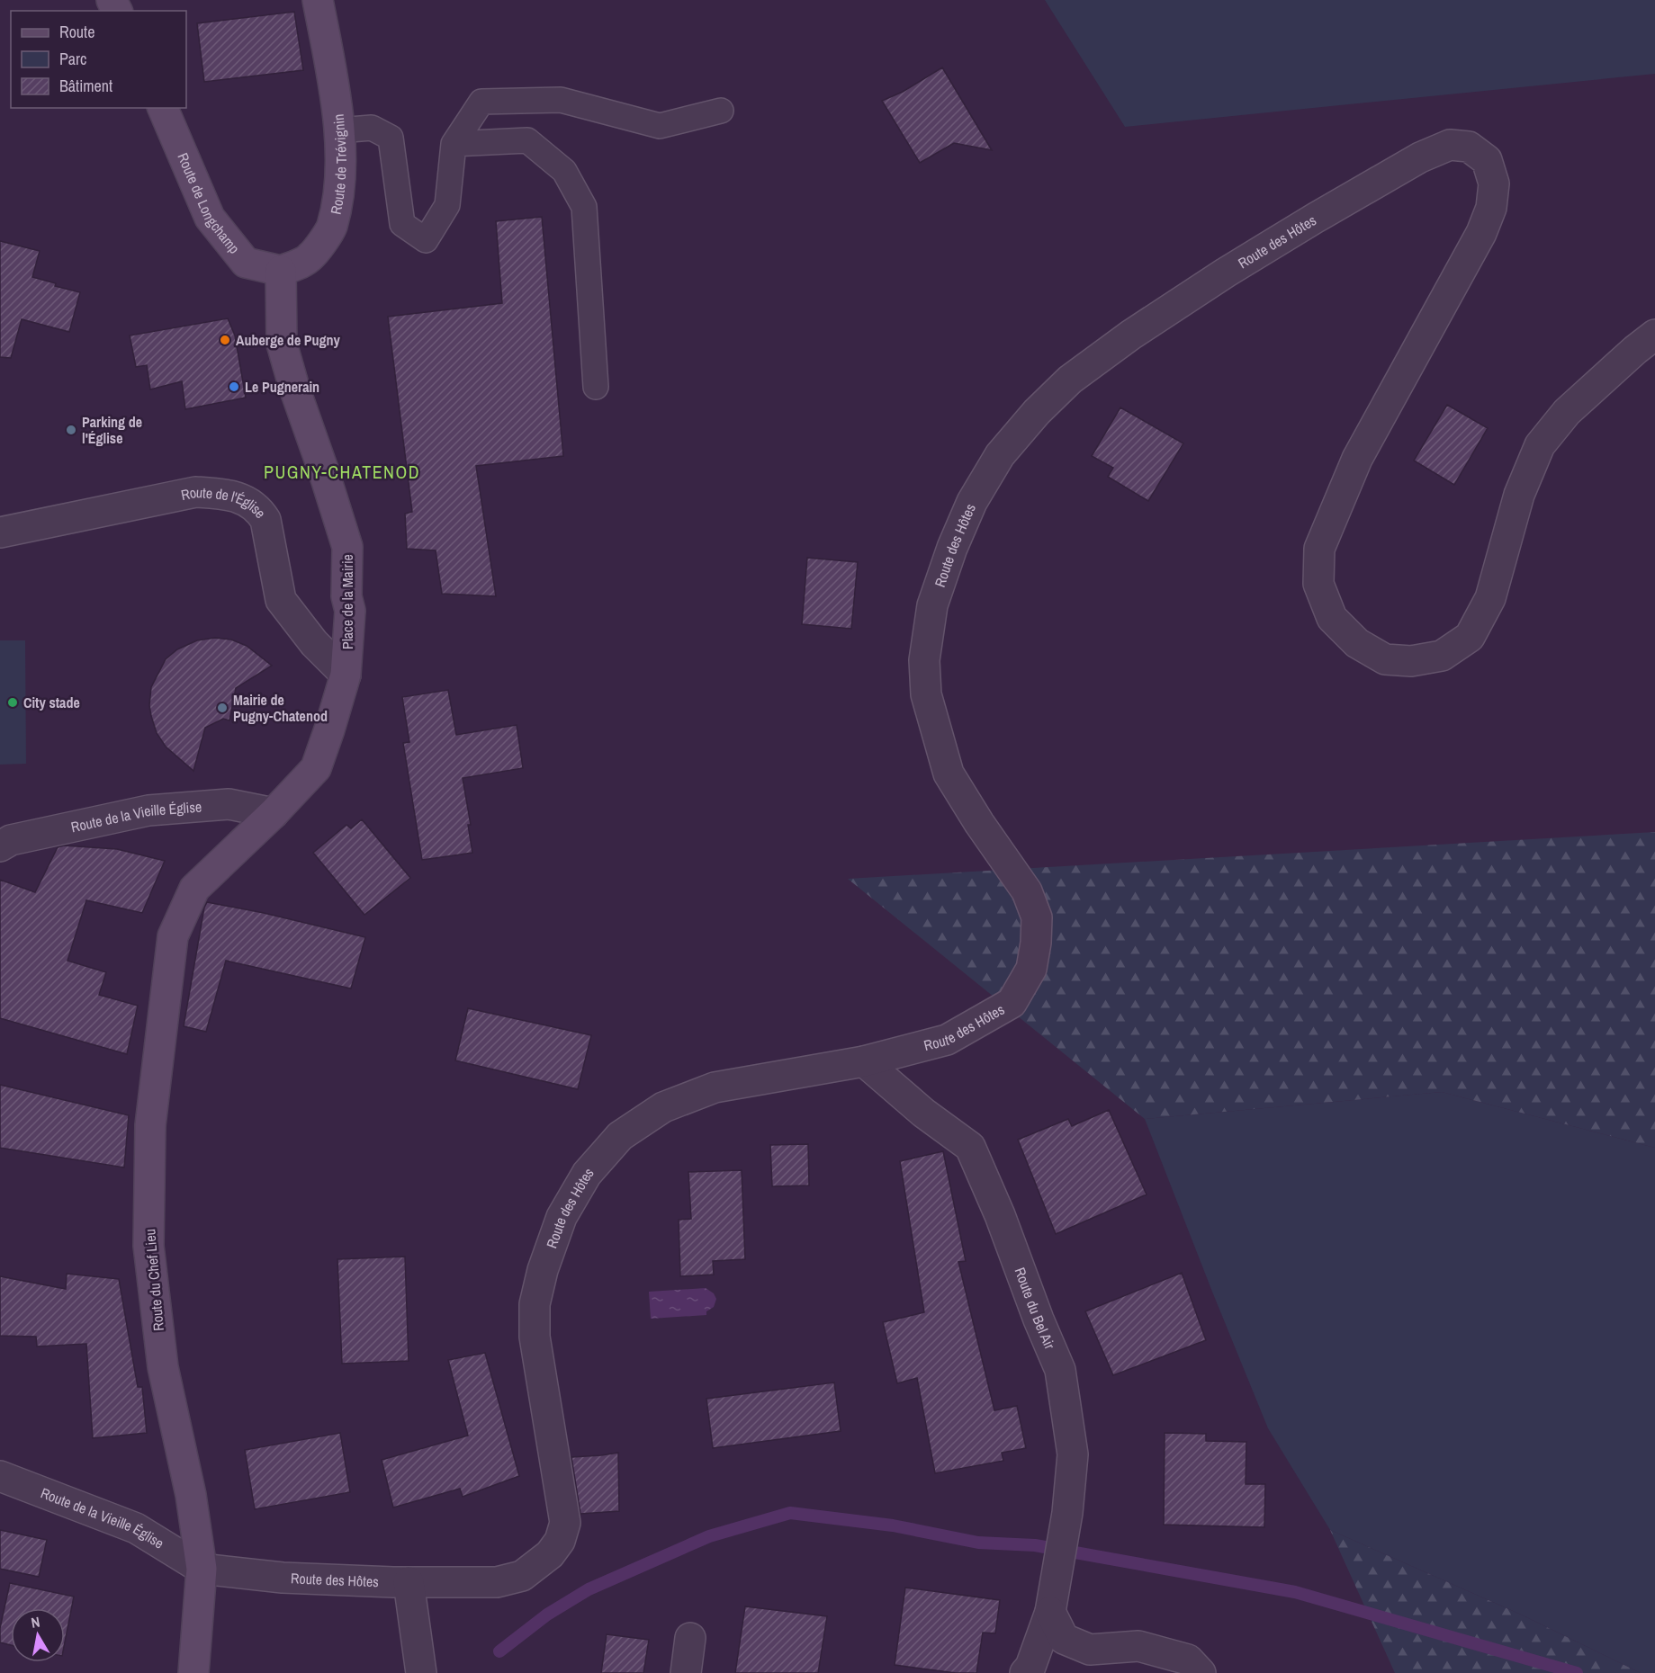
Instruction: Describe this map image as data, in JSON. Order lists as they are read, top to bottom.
{
  "streets": {
    "street": [
      "Route de Trévignin",
      "Route de Longchamp",
      "Route des Hôtes",
      "Route de l'Église",
      "Place de la Mairie",
      "Route de la Vieille Église",
      "Route du Chef Lieu",
      "Route du Bel Air"
    ]
  },
  "crossings": [
    ["Route de Trévignin", "Route de Longchamp"],
    ["Route de Trévignin", "Place de la Mairie"],
    ["Route de Longchamp", "Place de la Mairie"],
    ["Route des Hôtes", "Route de la Vieille Église"],
    ["Route des Hôtes", "Route du Chef Lieu"],
    ["Route des Hôtes", "Route du Bel Air"],
    ["Route de l'Église", "Place de la Mairie"],
    ["Place de la Mairie", "Route de la Vieille Église"],
    ["Place de la Mairie", "Route du Chef Lieu"],
    ["Route de la Vieille Église", "Route du Chef Lieu"]
  ],
  "districts": ["PUGNY-CHATENOD"],
  "places": [
    "Auberge de Pugny",
    "Le Pugnerain",
    "Parking de l'Église",
    "City stade",
    "Mairie de Pugny-Chatenod"
  ],
  "legend": ["Route", "Parc", "Bâtiment"],
  "north": "top"
}
